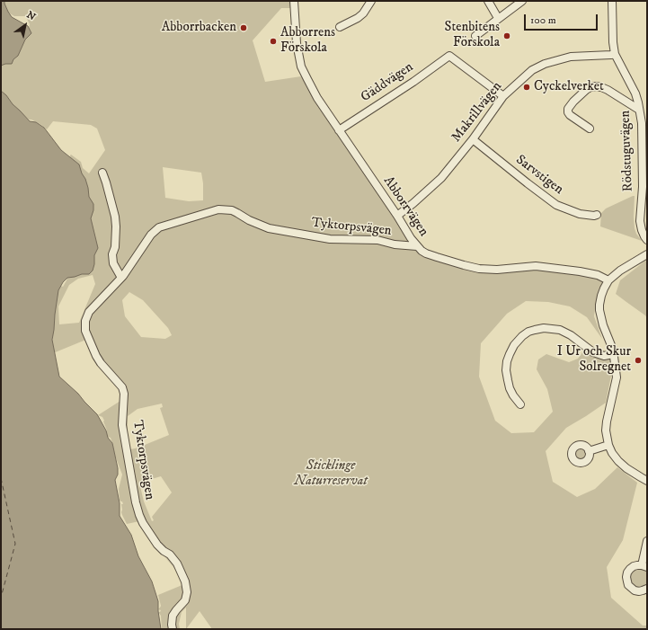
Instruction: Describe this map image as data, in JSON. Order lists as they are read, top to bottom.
{
  "streets": {
    "street": [
      "Gäddvägen",
      "Makrillvägen",
      "Rödstuguvägen",
      "Sarvstigen",
      "Abborrvägen",
      "Tyktorpsvägen"
    ]
  },
  "crossings": [
    ["Gäddvägen", "Makrillvägen"],
    ["Gäddvägen", "Abborrvägen"],
    ["Makrillvägen", "Rödstuguvägen"],
    ["Makrillvägen", "Sarvstigen"],
    ["Makrillvägen", "Abborrvägen"],
    ["Abborrvägen", "Tyktorpsvägen"]
  ],
  "parks": ["Sticklinge Naturreservat"],
  "places": [
    "Abborrbacken",
    "Stenbitens Förskola",
    "Abborrens Förskola",
    "Cyckelverket",
    "I Ur och Skur Solregnet"
  ],
  "scale_bar": "100 m",
  "north": "top right"
}
